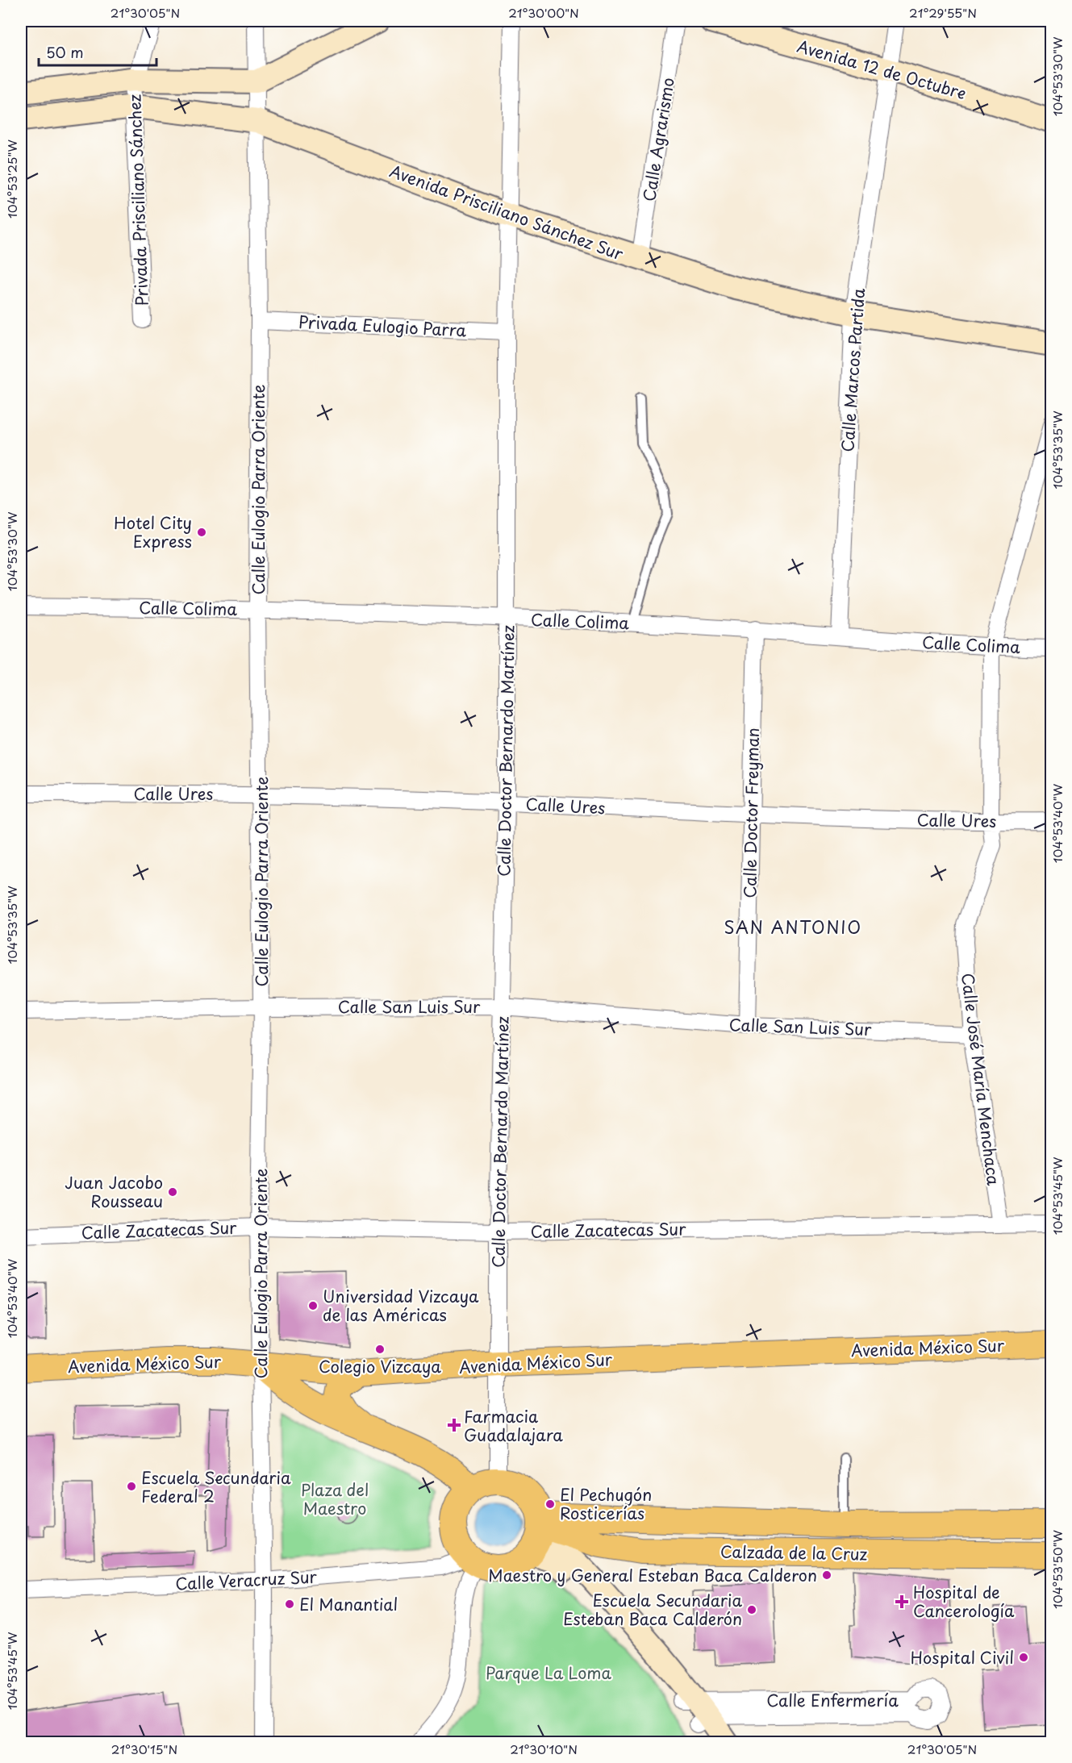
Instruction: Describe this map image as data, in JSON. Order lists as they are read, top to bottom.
{
  "streets": {
    "main road": [
      "Avenida 12 de Octubre",
      "Avenida Prisciliano Sánchez Sur",
      "Avenida México Sur",
      "Calzada de la Cruz"
    ],
    "street": [
      "Calle Agrarismo",
      "Privada Prisciliano Sánchez",
      "Privada Eulogio Parra",
      "Calle Marcos Partida",
      "Calle Eulogio Parra Oriente",
      "Calle Colima",
      "Calle Doctor Bernardo Martínez",
      "Calle Ures",
      "Calle Doctor Freyman",
      "Calle San Luis Sur",
      "Calle José María Menchaca",
      "Calle Zacatecas Sur",
      "Calle Veracruz Sur",
      "Calle Enfermería"
    ]
  },
  "crossings": [
    ["Avenida 12 de Octubre", "Calle Marcos Partida"],
    ["Calle Agrarismo", "Avenida Prisciliano Sánchez Sur"],
    ["Privada Prisciliano Sánchez", "Avenida Prisciliano Sánchez Sur"],
    ["Avenida Prisciliano Sánchez Sur", "Calle Marcos Partida"],
    ["Avenida Prisciliano Sánchez Sur", "Calle Eulogio Parra Oriente"],
    ["Avenida Prisciliano Sánchez Sur", "Calle Doctor Bernardo Martínez"],
    ["Privada Eulogio Parra", "Calle Eulogio Parra Oriente"],
    ["Privada Eulogio Parra", "Calle Doctor Bernardo Martínez"],
    ["Calle Marcos Partida", "Calle Colima"],
    ["Calle Eulogio Parra Oriente", "Calle Colima"],
    ["Calle Eulogio Parra Oriente", "Calle Ures"],
    ["Calle Eulogio Parra Oriente", "Calle San Luis Sur"],
    ["Calle Eulogio Parra Oriente", "Calle Zacatecas Sur"],
    ["Calle Eulogio Parra Oriente", "Avenida México Sur"],
    ["Calle Eulogio Parra Oriente", "Calle Veracruz Sur"],
    ["Calle Colima", "Calle Doctor Bernardo Martínez"],
    ["Calle Colima", "Calle Doctor Freyman"],
    ["Calle Colima", "Calle José María Menchaca"],
    ["Calle Doctor Bernardo Martínez", "Calle Ures"],
    ["Calle Doctor Bernardo Martínez", "Calle San Luis Sur"],
    ["Calle Doctor Bernardo Martínez", "Calle Zacatecas Sur"],
    ["Calle Doctor Bernardo Martínez", "Avenida México Sur"],
    ["Calle Doctor Bernardo Martínez", "Calzada de la Cruz"],
    ["Calle Doctor Bernardo Martínez", "Calle Veracruz Sur"],
    ["Calle Ures", "Calle Doctor Freyman"],
    ["Calle Ures", "Calle José María Menchaca"],
    ["Calle Doctor Freyman", "Calle San Luis Sur"],
    ["Calle San Luis Sur", "Calle José María Menchaca"],
    ["Calle José María Menchaca", "Calle Zacatecas Sur"],
    ["Calzada de la Cruz", "Calle Veracruz Sur"]
  ],
  "districts": ["SAN ANTONIO"],
  "parks": ["Plaza del Maestro", "Parque La Loma"],
  "places": {
    "other": [
      "Hotel City Express",
      "Juan Jacobo Rousseau",
      "Universidad Vizcaya de las Américas",
      "Colegio Vizcaya",
      "Escuela Secundaria Federal 2",
      "El Pechugón Rosticerías",
      "Maestro y General Esteban Baca Calderon",
      "El Manantial",
      "Escuela Secundaria Esteban Baca Calderón",
      "Hospital Civil"
    ],
    "health": ["Farmacia Guadalajara", "Hospital de Cancerología"]
  },
  "scale_bar": "50 m",
  "coordinates": [
    "21°30'05\"N",
    "21°30'00\"N",
    "21°29'55\"N",
    "104°53'30\"W",
    "104°53'25\"W",
    "104°53'35\"W",
    "104°53'40\"W",
    "104°53'45\"W",
    "104°53'50\"W",
    "21°30'15\"N",
    "21°30'10\"N"
  ]
}
